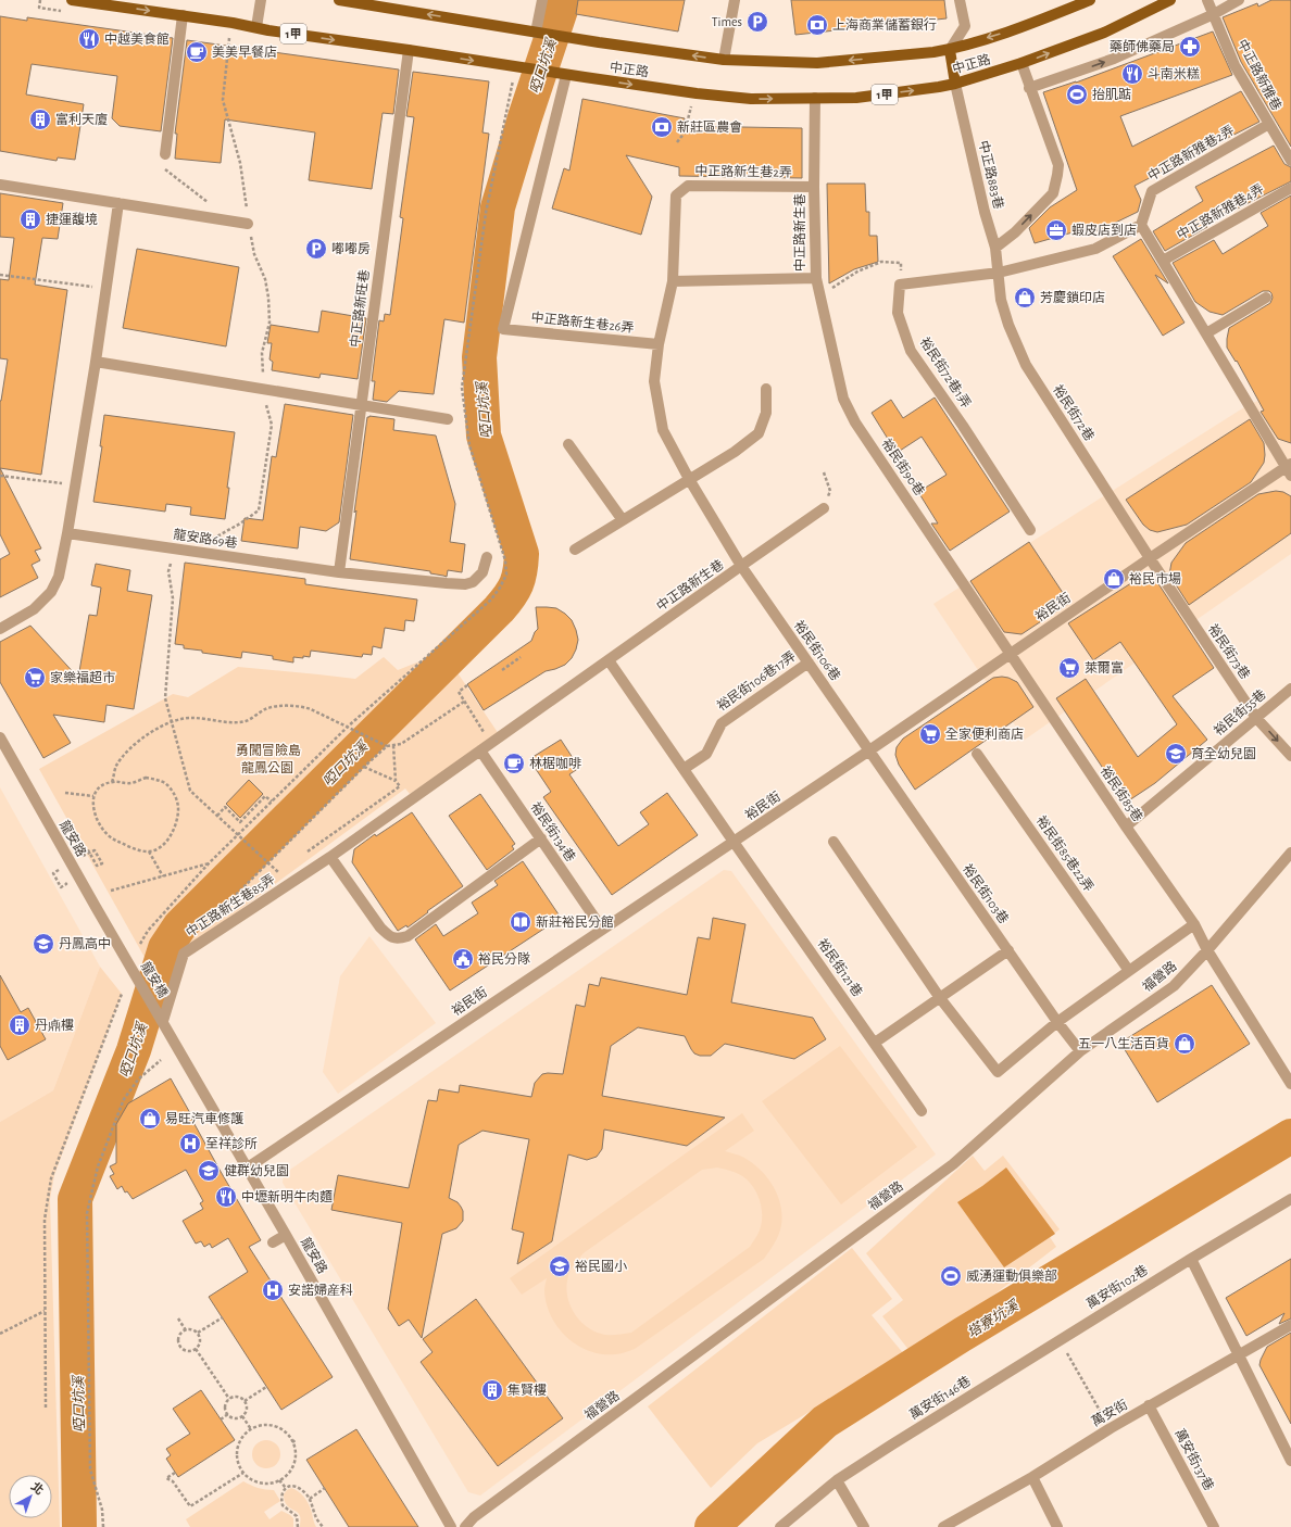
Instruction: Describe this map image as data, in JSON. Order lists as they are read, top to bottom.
{
  "streets": {
    "main road": ["1甲", "中正路"],
    "street": [
      "中正路新雅巷",
      "中正路新雅巷2弄",
      "中正路新生巷2弄",
      "中正路883巷",
      "中正路新雅巷4弄",
      "中正路新生巷",
      "中正路新旺巷",
      "中正路新生巷26弄",
      "裕民街72巷1弄",
      "裕民街72巷",
      "裕民街90巷",
      "龍安路69巷",
      "裕民街",
      "裕民街106巷",
      "裕民街73巷",
      "裕民街106巷17弄",
      "裕民街55巷",
      "裕民街85巷",
      "裕民街134巷",
      "龍安路",
      "裕民街85巷22弄",
      "裕民街103巷",
      "中正路新生巷85弄",
      "裕民街121巷",
      "福營路",
      "龍安橋",
      "萬安街102巷",
      "萬安街146巷",
      "萬安街",
      "萬安街137巷"
    ]
  },
  "crossings": [
    ["中正路", "中正路883巷"],
    ["中正路", "中正路新生巷"],
    ["中正路", "中正路新旺巷"],
    ["中正路", "中正路新生巷26弄"],
    ["中正路新雅巷", "中正路新雅巷2弄"],
    ["中正路新生巷2弄", "中正路新生巷"],
    ["中正路883巷", "裕民街72巷"],
    ["中正路新生巷", "中正路新生巷26弄"],
    ["中正路新生巷", "裕民街90巷"],
    ["中正路新生巷", "裕民街106巷"],
    ["中正路新生巷", "裕民街134巷"],
    ["中正路新生巷", "中正路新生巷85弄"],
    ["中正路新旺巷", "龍安路69巷"],
    ["裕民街72巷", "裕民街"],
    ["裕民街72巷", "裕民街73巷"],
    ["裕民街90巷", "裕民街"],
    ["裕民街90巷", "裕民街85巷"],
    ["裕民街", "裕民街106巷"],
    ["裕民街", "裕民街73巷"],
    ["裕民街", "裕民街85巷"],
    ["裕民街", "裕民街134巷"],
    ["裕民街", "龍安路"],
    ["裕民街", "裕民街103巷"],
    ["裕民街", "裕民街121巷"],
    ["裕民街106巷", "裕民街106巷17弄"],
    ["裕民街106巷", "裕民街103巷"],
    ["裕民街73巷", "裕民街55巷"],
    ["裕民街106巷17弄", "裕民街121巷"],
    ["裕民街55巷", "裕民街85巷"],
    ["裕民街85巷", "福營路"],
    ["龍安路", "中正路新生巷85弄"],
    ["龍安路", "龍安橋"],
    ["裕民街103巷", "福營路"],
    ["中正路新生巷85弄", "龍安橋"],
    ["萬安街102巷", "萬安街146巷"],
    ["萬安街", "萬安街137巷"]
  ],
  "water": ["啞口坑溪", "塔寮坑溪"],
  "parks": ["勇闖冒險島", "龍鳳公園"],
  "places": {
    "parking": ["Times", "嘟嘟房"],
    "bank": ["上海商業儲蓄銀行", "新莊區農會"],
    "restaurant": ["中越美食館", "斗南米糕", "中壢新明牛肉麵"],
    "pharmacy": ["藥師佛藥局"],
    "cafe": ["美美早餐店", "林椐咖啡"],
    "sports": ["抬肌踮", "威湧運動俱樂部"],
    "building": [
      "富利天廈",
      "捷運馥境",
      "丹鼑樓",
      "集賢樓"
    ],
    "office": ["蝦皮店到店"],
    "shop": [
      "芳慶鎖印店",
      "裕民市場",
      "五一八生活百貨",
      "易旺汽車修護"
    ],
    "supermarket": ["萊爾富", "家樂福超市", "全家便利商店"],
    "school or university": [
      "育全幼兒園",
      "丹鳳高中",
      "健群幼兒園",
      "裕民國小"
    ],
    "library": ["新莊裕民分館"],
    "public building": ["裕民分隊"],
    "hospital": ["至祥診所", "安諾婦産科"]
  },
  "north": "top right"
}
